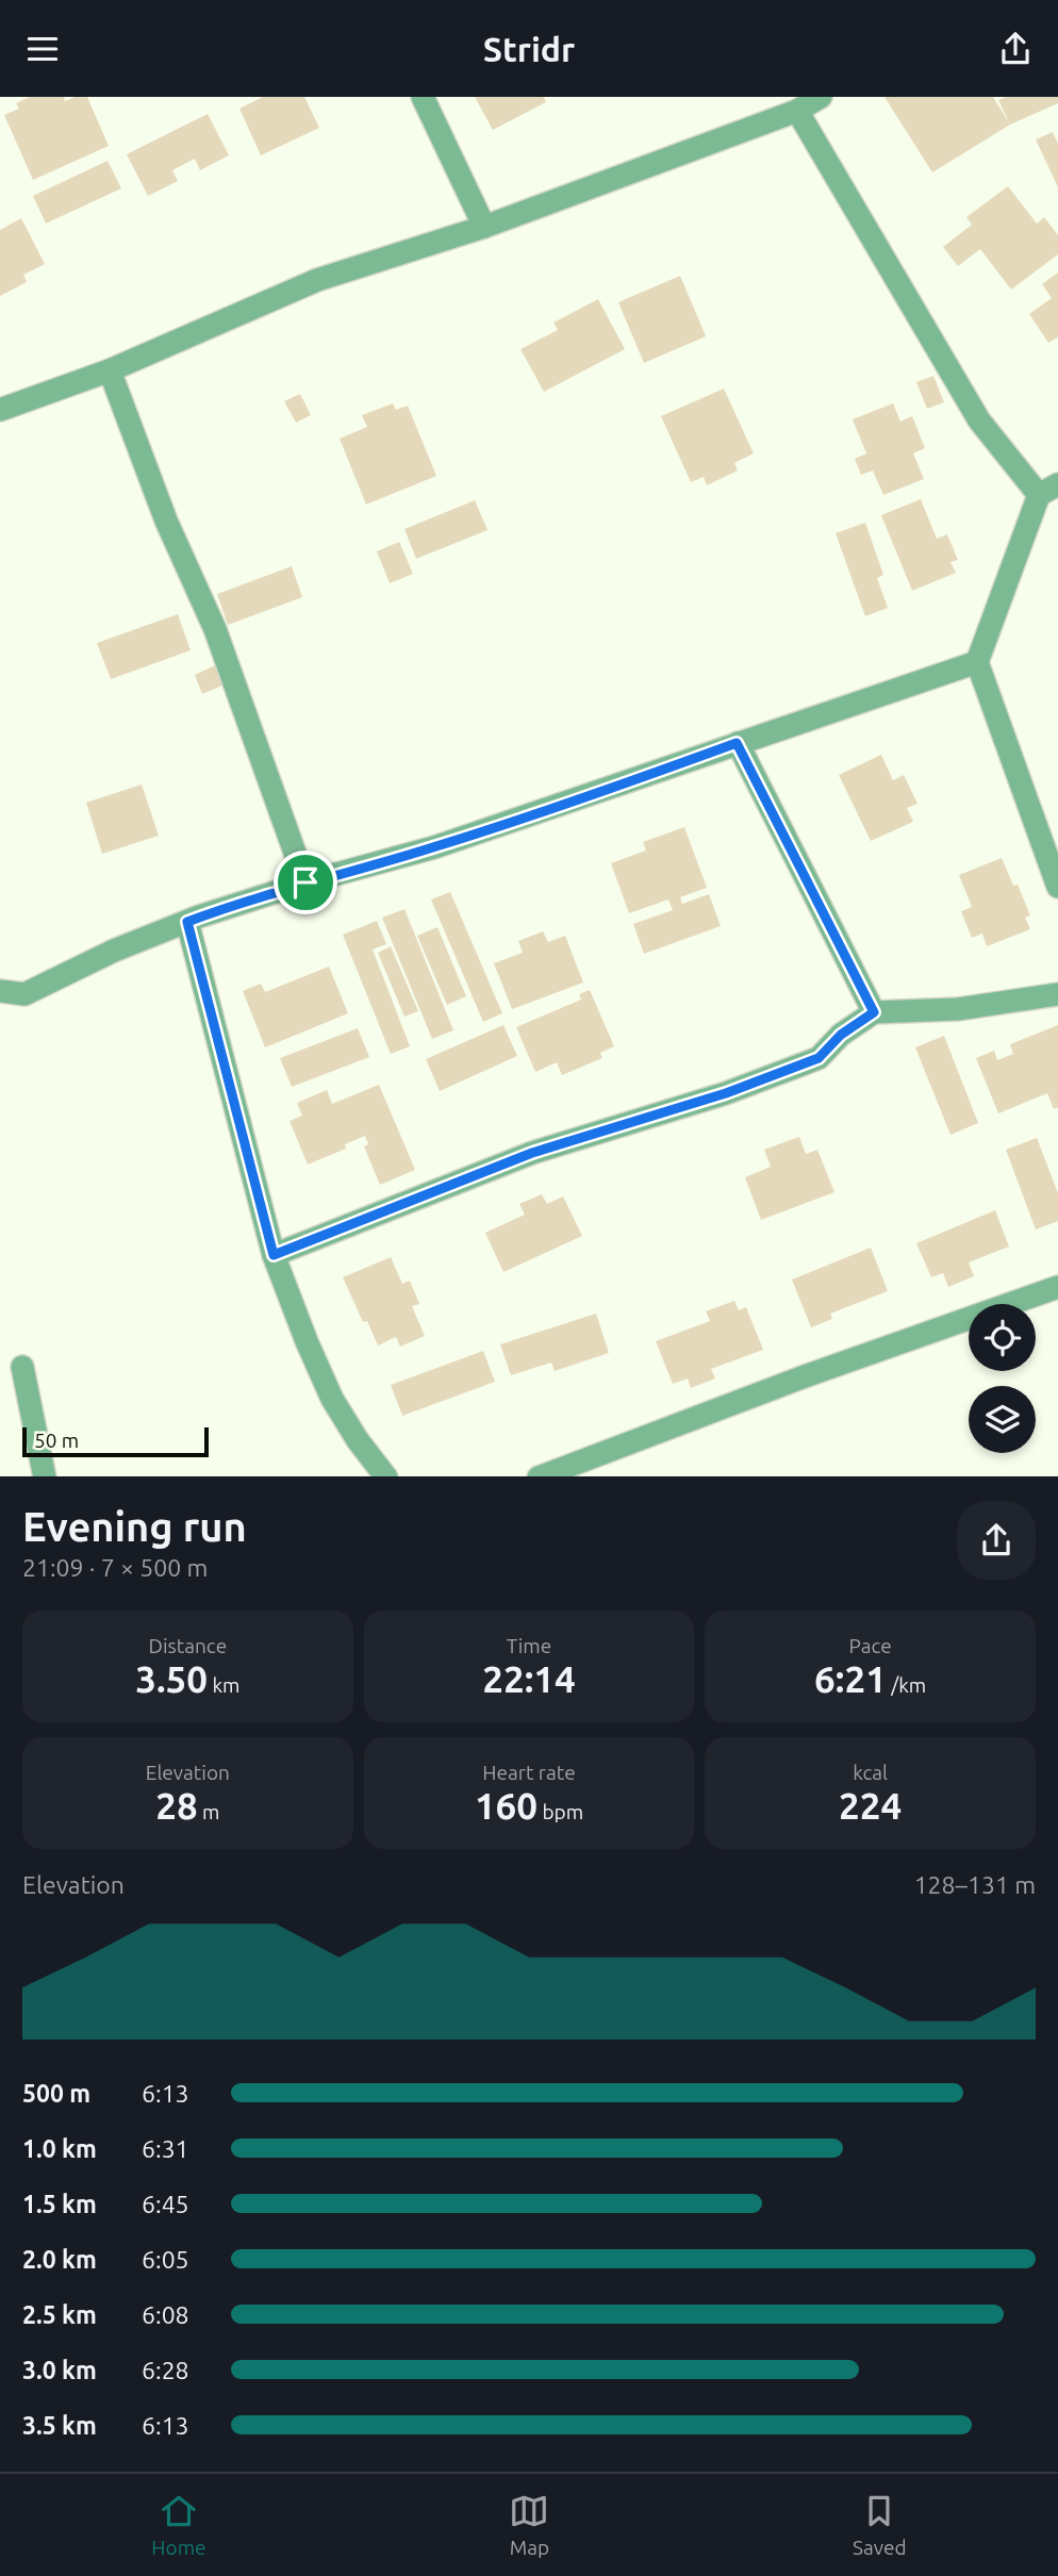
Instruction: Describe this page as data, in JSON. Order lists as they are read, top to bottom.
{
  "scale_bar": "50 m",
  "page": {
    "header": "Stridr",
    "scale": "50 m",
    "heading": ["Evening run", "21:09 · 7 × 500 m"],
    "stats": [
      ["Distance", "3.50 km"],
      ["Time", "22:14"],
      ["Pace", "6:21 /km"],
      ["Elevation", "28 m"],
      ["Heart rate", "160 bpm"],
      ["kcal", "224"]
    ],
    "chart": ["Elevation", "128–131 m"],
    "list": [
      {
        "name": "500 m",
        "note": "6:13"
      },
      {
        "name": "1.0 km",
        "note": "6:31"
      },
      {
        "name": "1.5 km",
        "note": "6:45"
      },
      {
        "name": "2.0 km",
        "note": "6:05"
      },
      {
        "name": "2.5 km",
        "note": "6:08"
      },
      {
        "name": "3.0 km",
        "note": "6:28"
      },
      {
        "name": "3.5 km",
        "note": "6:13"
      }
    ],
    "tabs": ["Home", "Map", "Saved"]
  }
}
